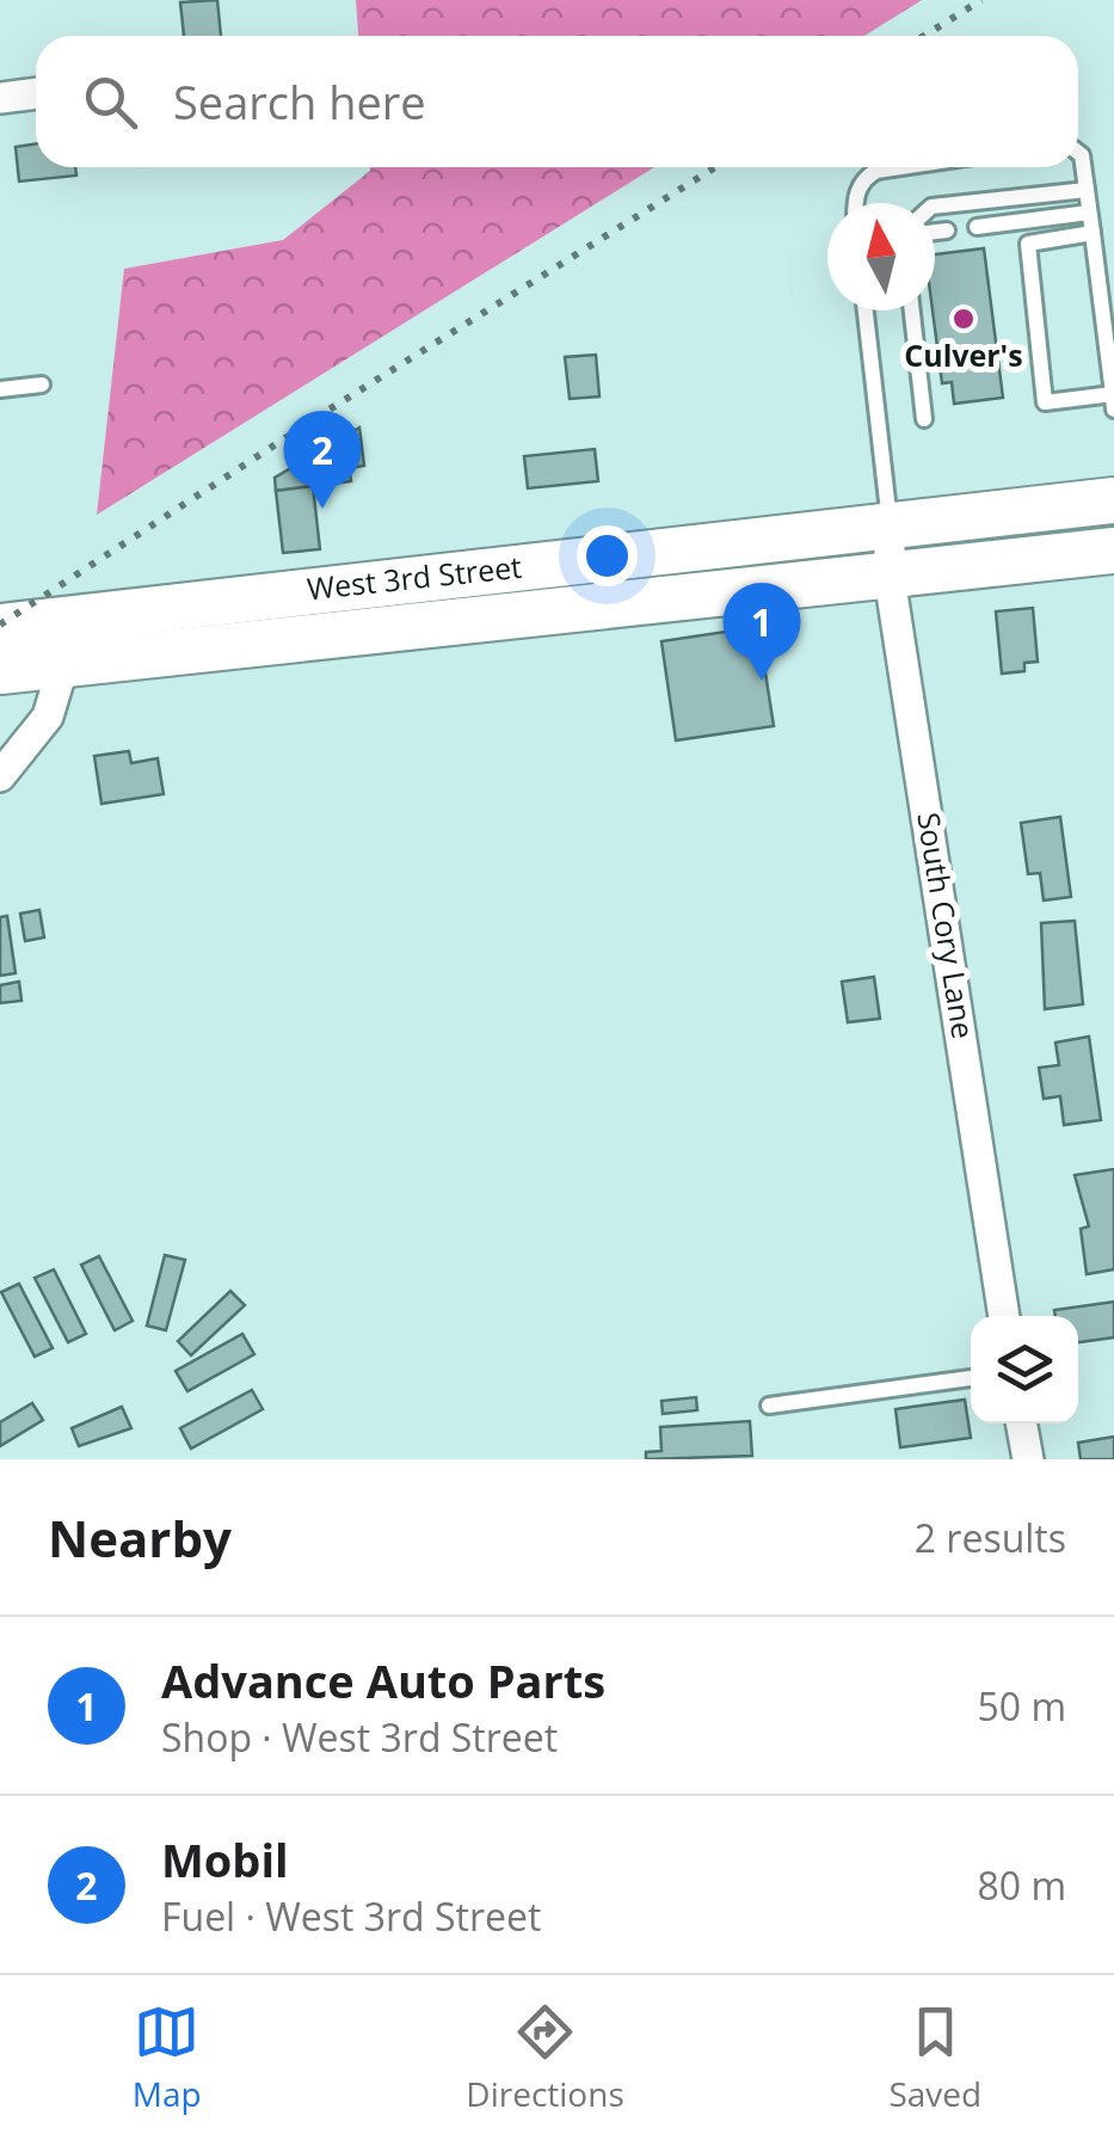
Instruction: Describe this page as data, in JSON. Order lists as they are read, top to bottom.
{
  "streets": {
    "main road": ["West 3rd Street"],
    "street": ["South Cory Lane"]
  },
  "crossings": [
    ["West 3rd Street", "South Cory Lane"]
  ],
  "places": ["Culver's"],
  "north": "top",
  "page": {
    "search": "Search here",
    "pins": ["2", "1"],
    "heading": ["Nearby", "2 results"],
    "list": [
      {
        "mark": "1",
        "name": "Advance Auto Parts",
        "note": "Shop · West 3rd Street",
        "value": "50 m"
      },
      {
        "mark": "2",
        "name": "Mobil",
        "note": "Fuel · West 3rd Street",
        "value": "80 m"
      }
    ],
    "nav": ["Map", "Directions", "Saved"]
  }
}
